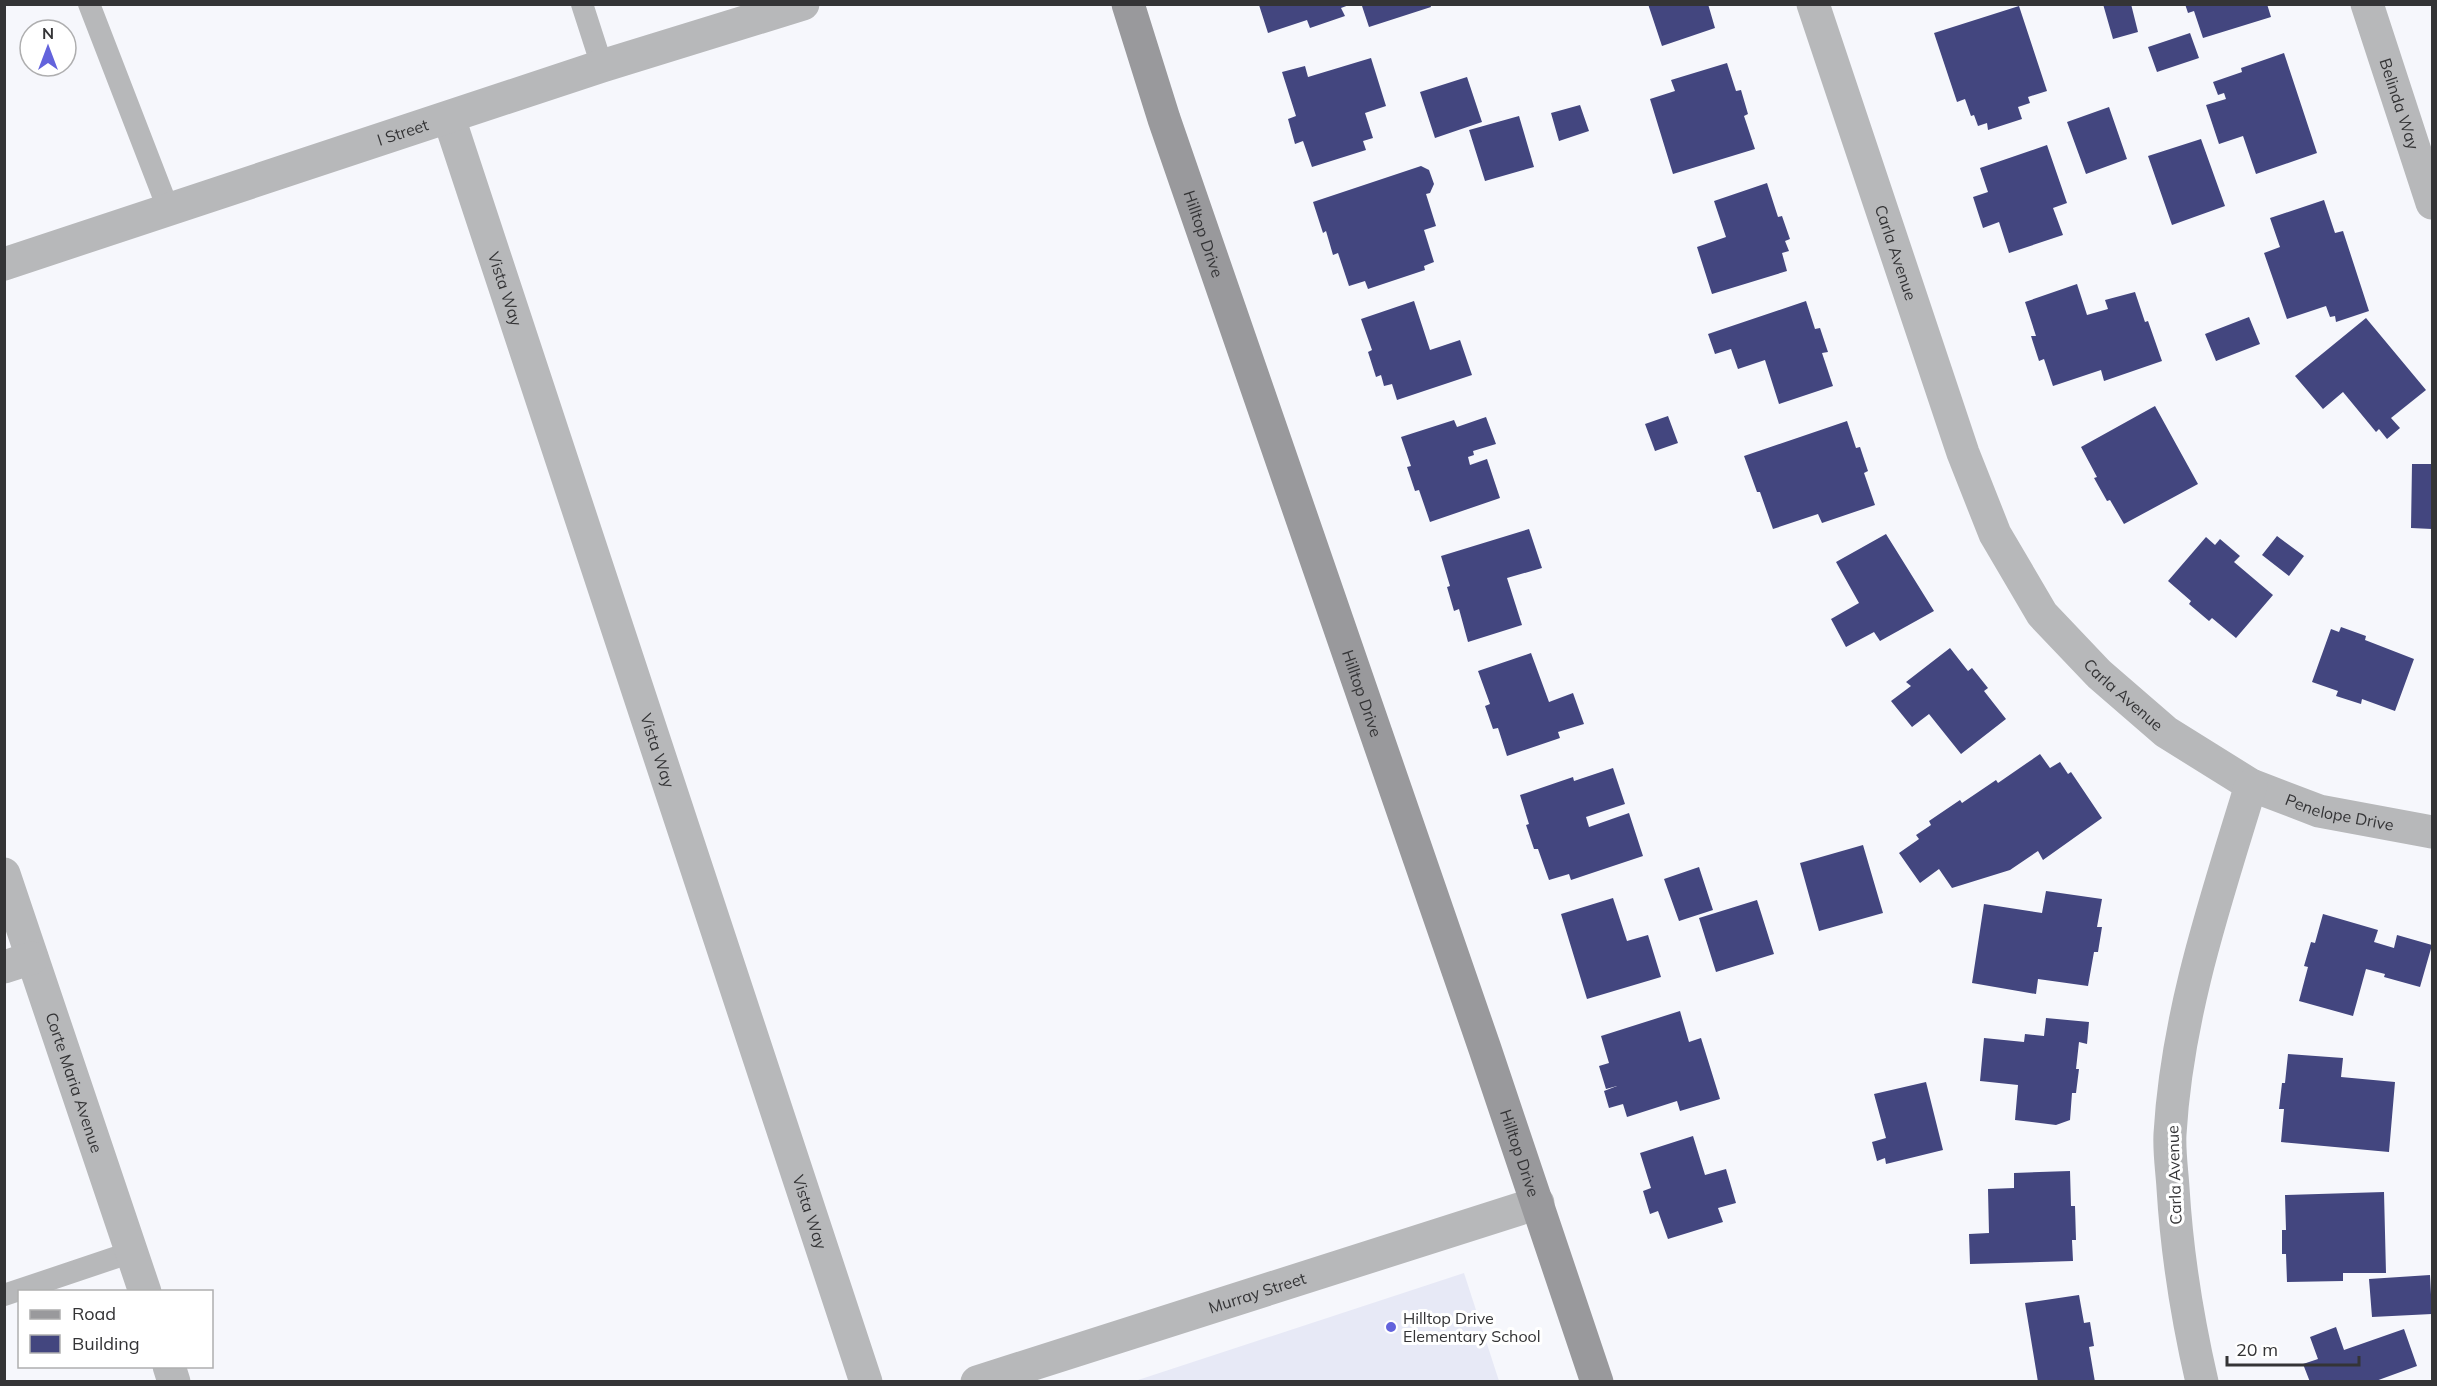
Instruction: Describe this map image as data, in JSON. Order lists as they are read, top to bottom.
{
  "streets": {
    "main road": ["Hilltop Drive"],
    "street": [
      "Belinda Way",
      "I Street",
      "Carla Avenue",
      "Vista Way",
      "Penelope Drive",
      "Corte Maria Avenue",
      "Murray Street"
    ]
  },
  "crossings": [
    ["I Street", "Vista Way"],
    ["Hilltop Drive", "Murray Street"],
    ["Carla Avenue", "Penelope Drive"]
  ],
  "places": ["Hilltop Drive Elementary School"],
  "legend": ["Road", "Building"],
  "scale_bar": "20 m",
  "north": "top"
}
